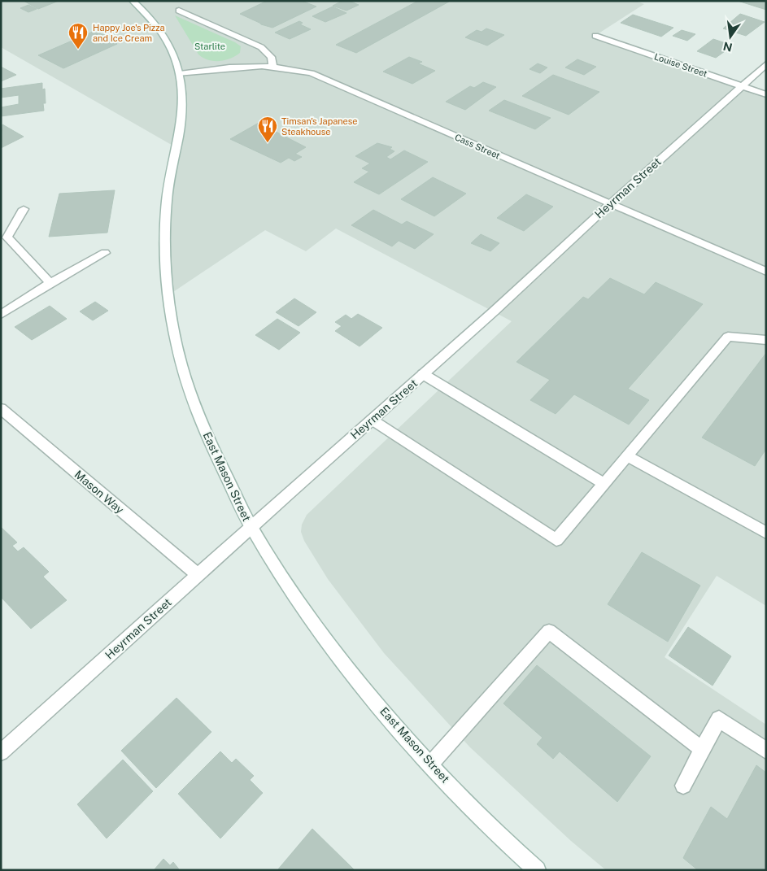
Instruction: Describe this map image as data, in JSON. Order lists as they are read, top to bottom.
{
  "streets": {
    "street": [
      "Louise Street",
      "Cass Street",
      "Heyrman Street",
      "East Mason Street",
      "Mason Way"
    ]
  },
  "crossings": [
    ["Louise Street", "Heyrman Street"],
    ["Cass Street", "Heyrman Street"],
    ["Cass Street", "East Mason Street"],
    ["Heyrman Street", "East Mason Street"],
    ["Heyrman Street", "Mason Way"]
  ],
  "parks": ["Starlite"],
  "places": {
    "restaurant": ["Happy Joe's Pizza and Ice Cream", "Timsan's Japanese Steakhouse"]
  },
  "north": "bottom"
}
